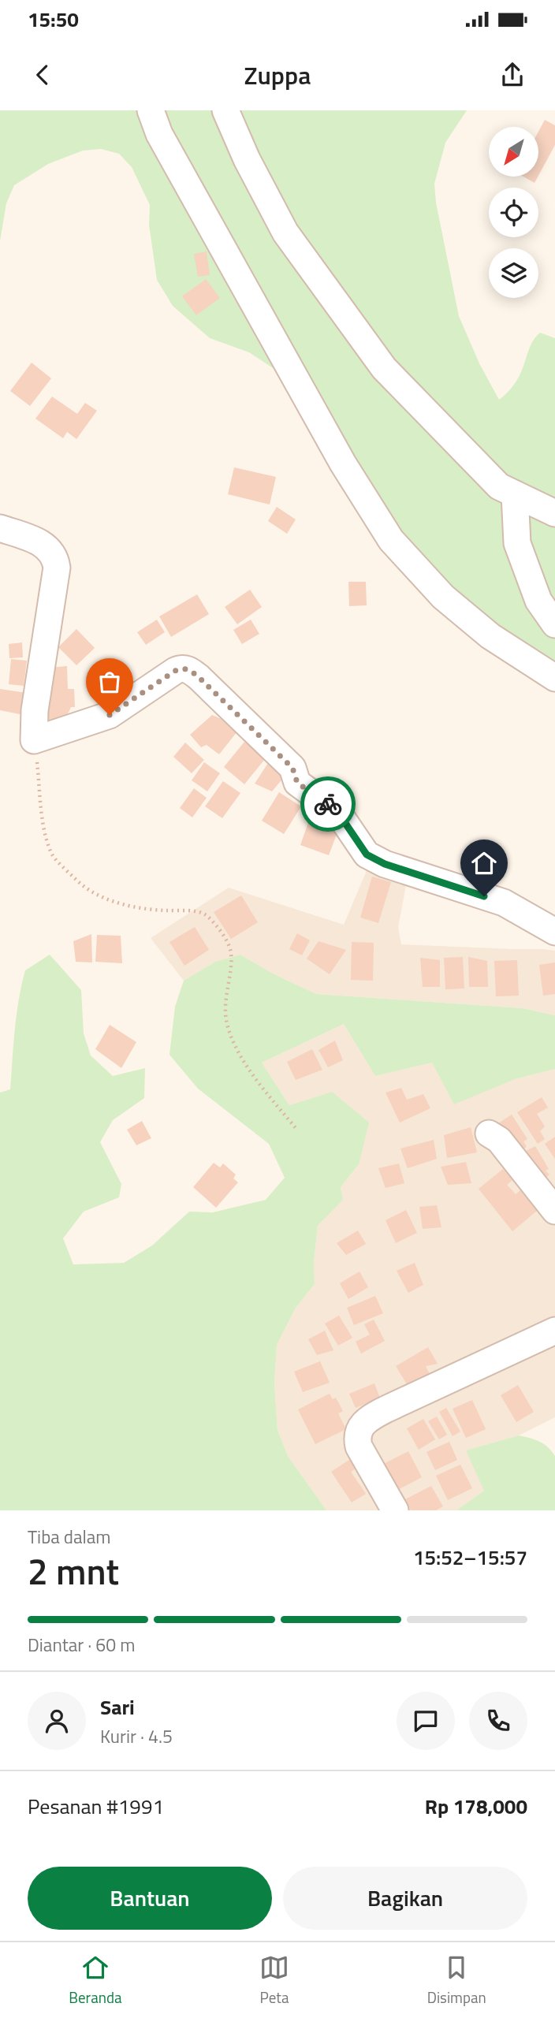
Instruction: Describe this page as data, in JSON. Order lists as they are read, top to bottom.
{
  "north": "bottom left",
  "page": {
    "status": "15:50",
    "header": "Zuppa",
    "heading": ["2 mnt", "Tiba dalam", "15:52–15:57"],
    "panel": [
      "Sari",
      "Kurir · 4.5",
      "Pesanan #1991",
      "Rp 178,000"
    ],
    "bar": "Diantar · 60 m",
    "buttons": ["Bantuan", "Bagikan"],
    "tabs": ["Beranda", "Peta", "Disimpan"]
  }
}
